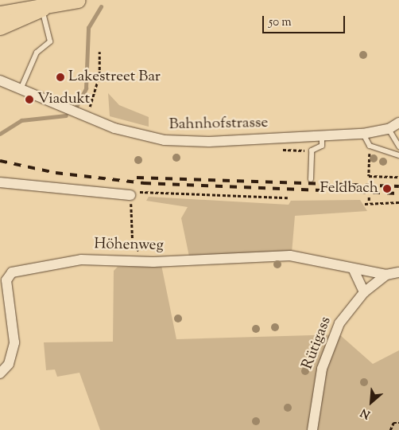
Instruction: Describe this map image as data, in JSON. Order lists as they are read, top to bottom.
{
  "streets": {
    "street": ["Bahnhofstrasse", "Höhenweg", "Rütigass"]
  },
  "crossings": [
    ["Höhenweg", "Rütigass"]
  ],
  "places": ["Lakestreet Bar", "Viadukt", "Feldbach"],
  "scale_bar": "50 m",
  "north": "bottom left"
}
